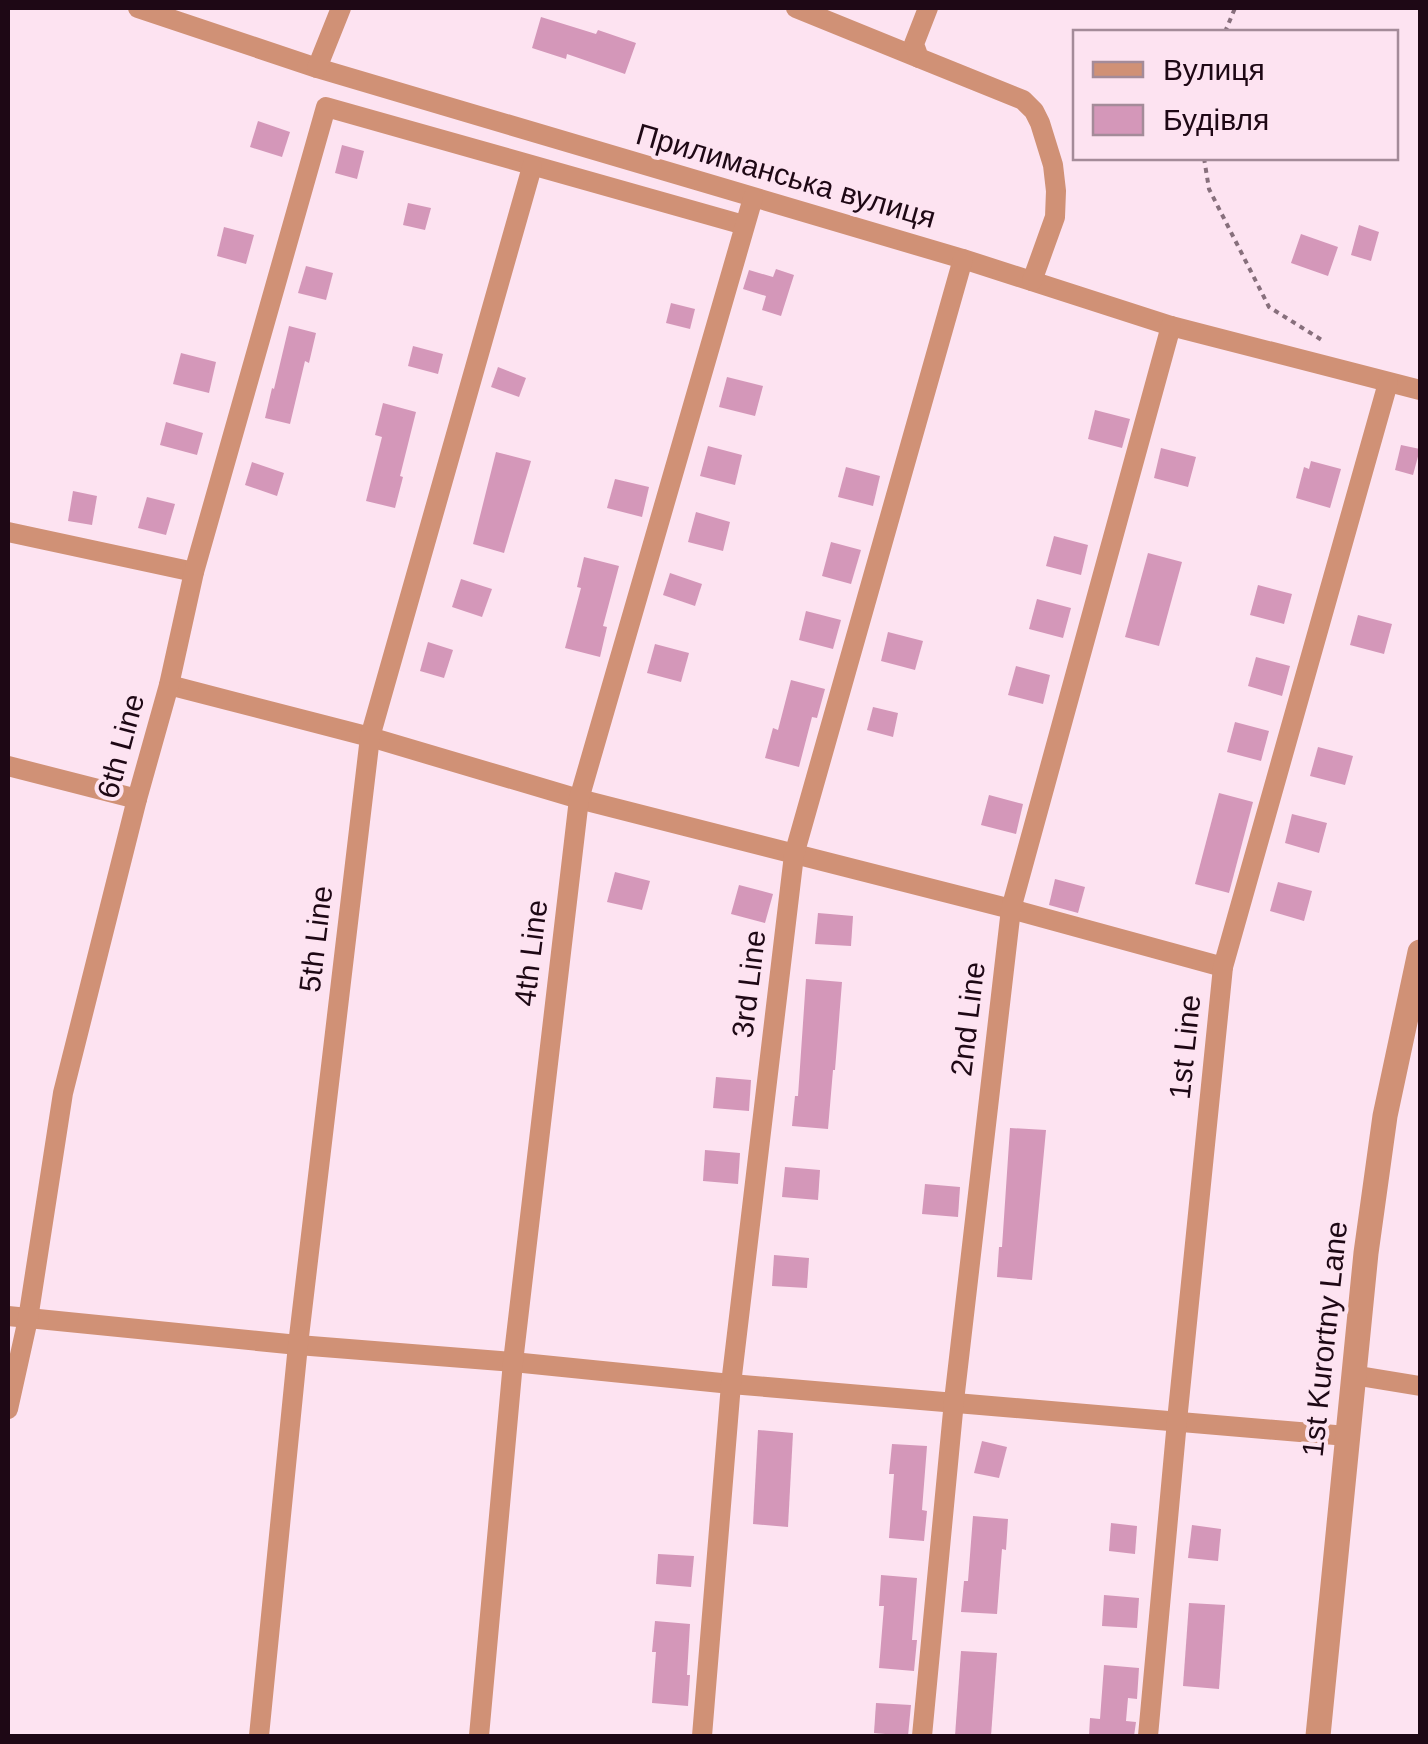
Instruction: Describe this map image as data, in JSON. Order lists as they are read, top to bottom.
{
  "streets": {
    "street": [
      "Прилиманська вулиця",
      "6th Line",
      "5th Line",
      "4th Line",
      "3rd Line",
      "2nd Line",
      "1st Line",
      "1st Kurortny Lane"
    ]
  },
  "crossings": [
    ["Прилиманська вулиця", "4th Line"],
    ["Прилиманська вулиця", "3rd Line"],
    ["Прилиманська вулиця", "2nd Line"],
    ["Прилиманська вулиця", "1st Line"],
    ["6th Line", "5th Line"]
  ],
  "legend": ["Вулиця", "Будівля"]
}
